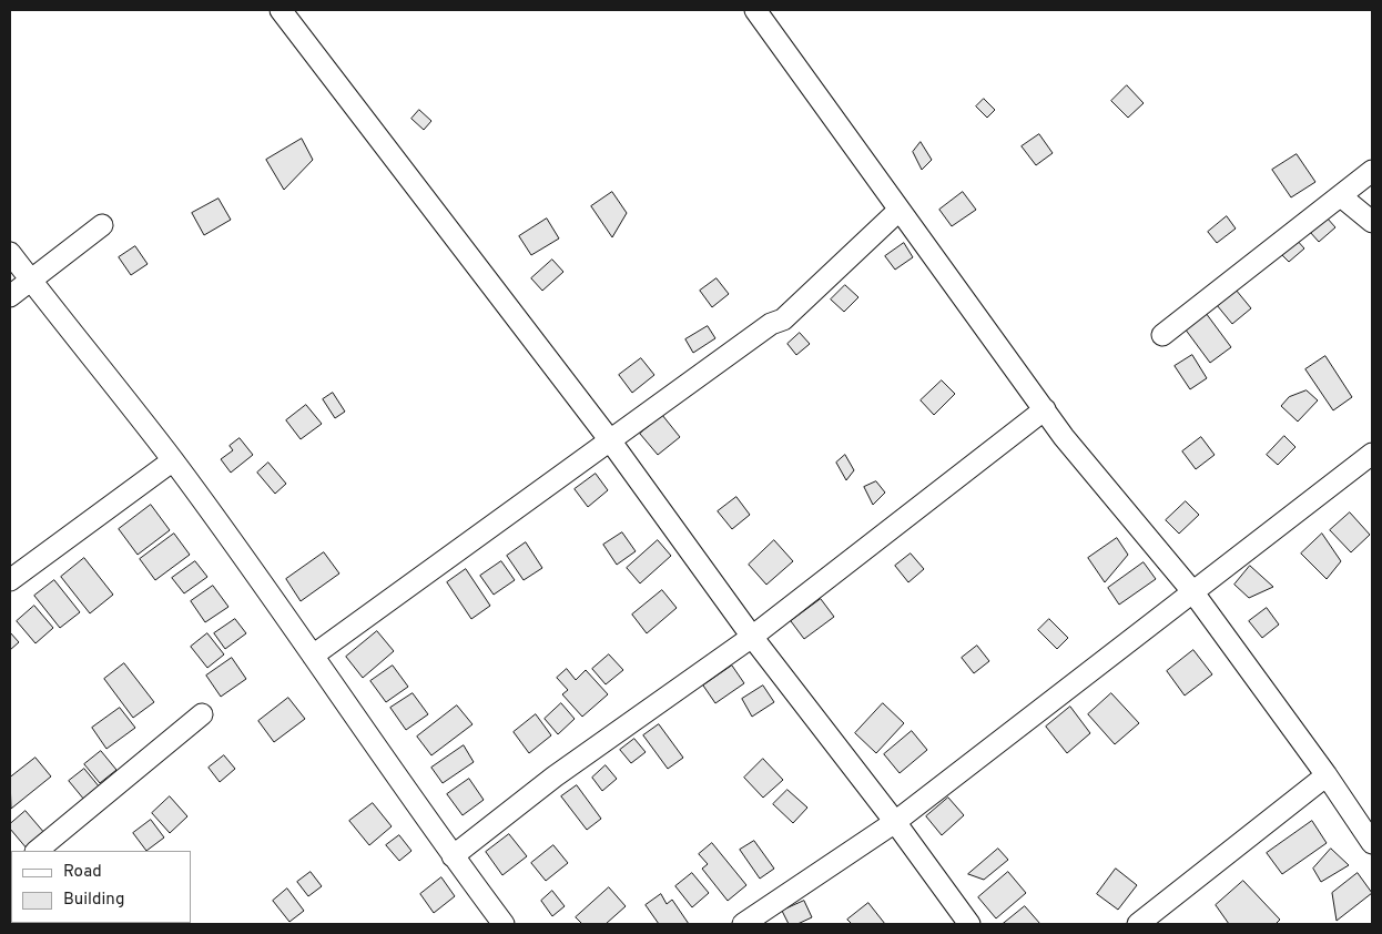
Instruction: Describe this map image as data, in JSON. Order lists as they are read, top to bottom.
{
  "legend": ["Road", "Building"]
}
